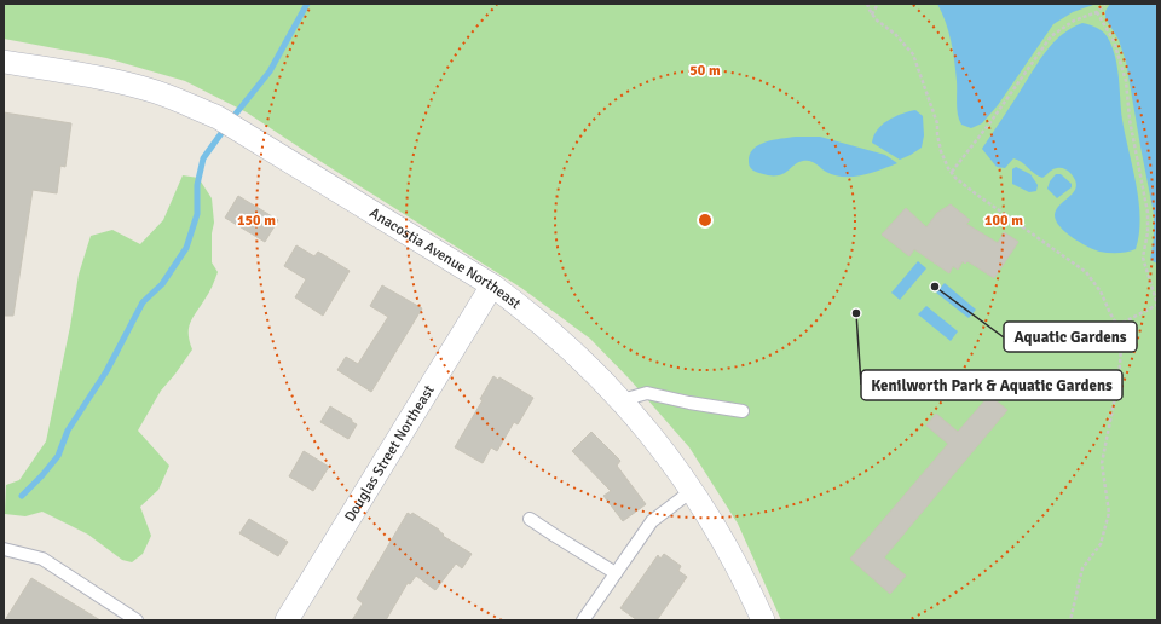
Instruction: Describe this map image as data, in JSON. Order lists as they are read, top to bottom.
{
  "streets": {
    "street": ["Anacostia Avenue Northeast", "Douglas Street Northeast"]
  },
  "crossings": [
    ["Anacostia Avenue Northeast", "Douglas Street Northeast"]
  ],
  "places": ["Aquatic Gardens", "Kenilworth Park & Aquatic Gardens"],
  "rings": ["50 m", "100 m", "150 m"]
}
